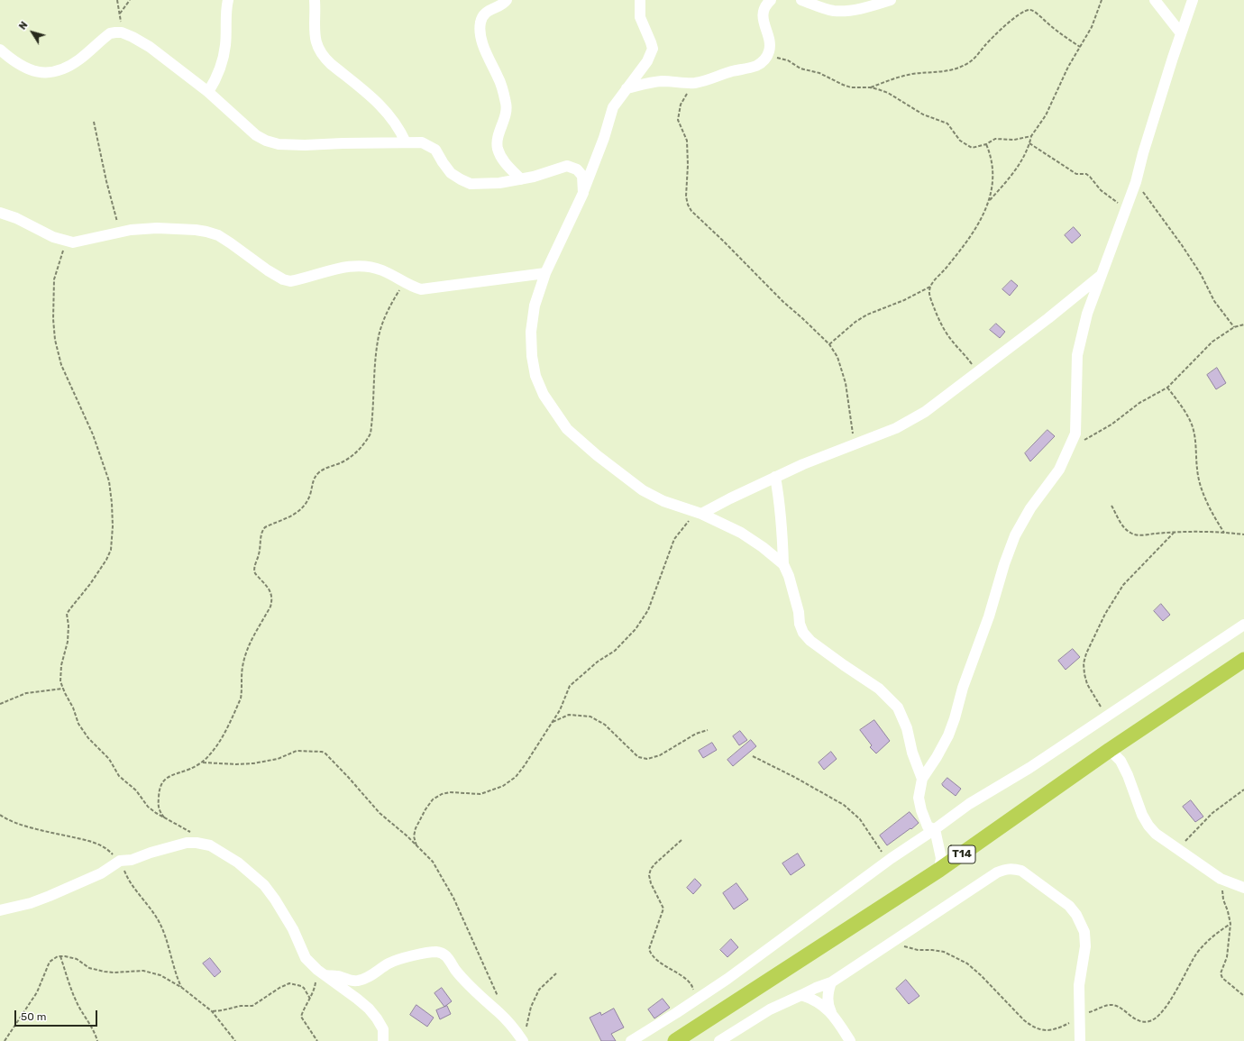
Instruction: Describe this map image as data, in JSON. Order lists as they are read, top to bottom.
{
  "streets": {
    "highway": ["T14"]
  },
  "scale_bar": "50 m",
  "north": "top left"
}
